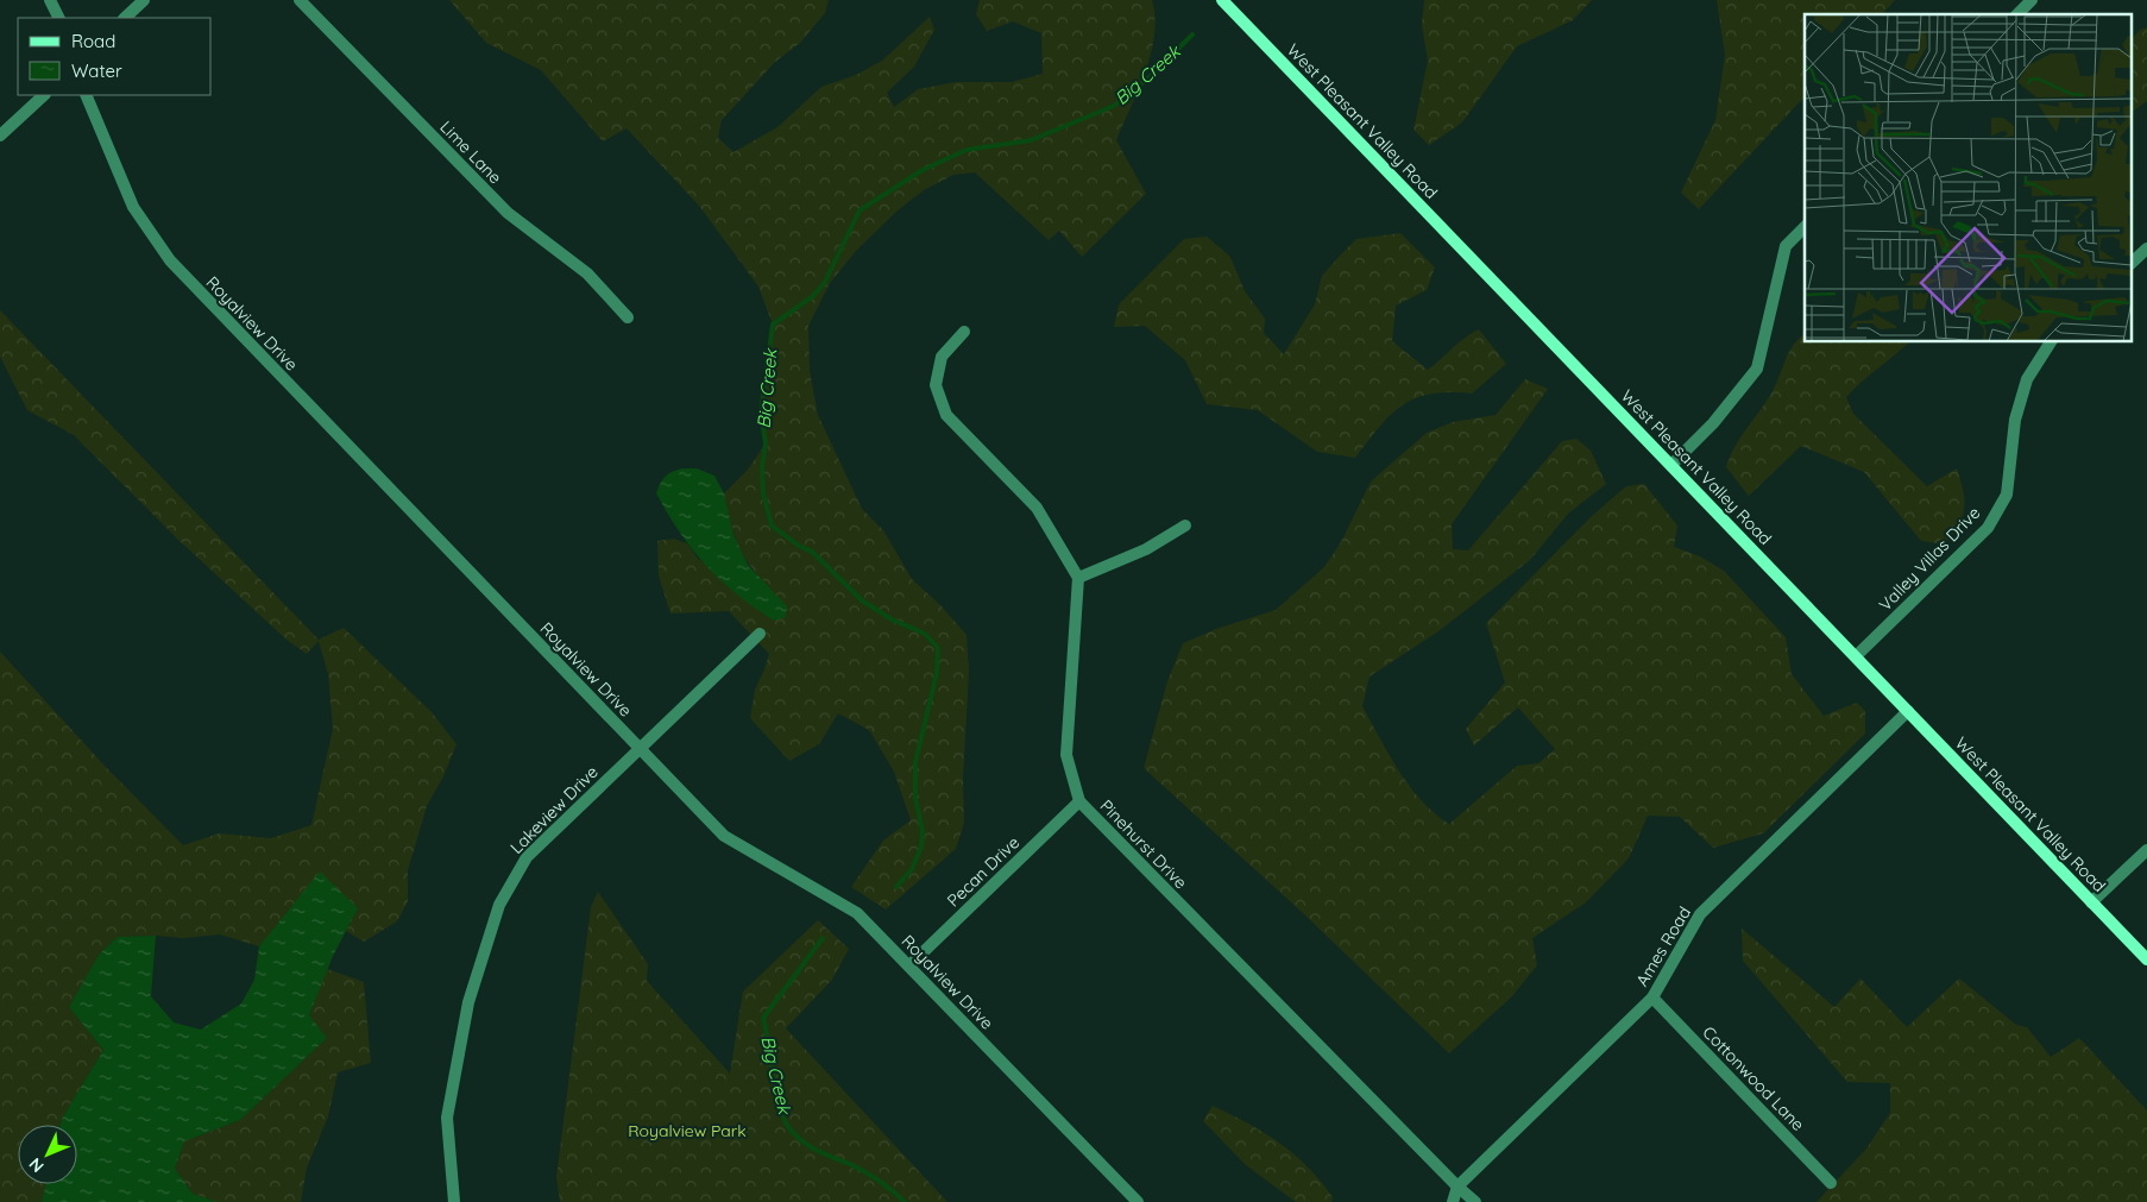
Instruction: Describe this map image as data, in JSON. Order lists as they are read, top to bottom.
{
  "streets": {
    "main road": ["West Pleasant Valley Road"],
    "street": [
      "Lime Lane",
      "Royalview Drive",
      "Valley Villas Drive",
      "Lakeview Drive",
      "Pinehurst Drive",
      "Pecan Drive",
      "Ames Road",
      "Cottonwood Lane"
    ]
  },
  "crossings": [
    ["West Pleasant Valley Road", "Valley Villas Drive"],
    ["West Pleasant Valley Road", "Ames Road"],
    ["Royalview Drive", "Lakeview Drive"],
    ["Royalview Drive", "Pecan Drive"],
    ["Pinehurst Drive", "Pecan Drive"],
    ["Pinehurst Drive", "Ames Road"],
    ["Ames Road", "Cottonwood Lane"]
  ],
  "water": ["Big Creek"],
  "parks": ["Royalview Park"],
  "legend": ["Road", "Water"],
  "north": "bottom left"
}
